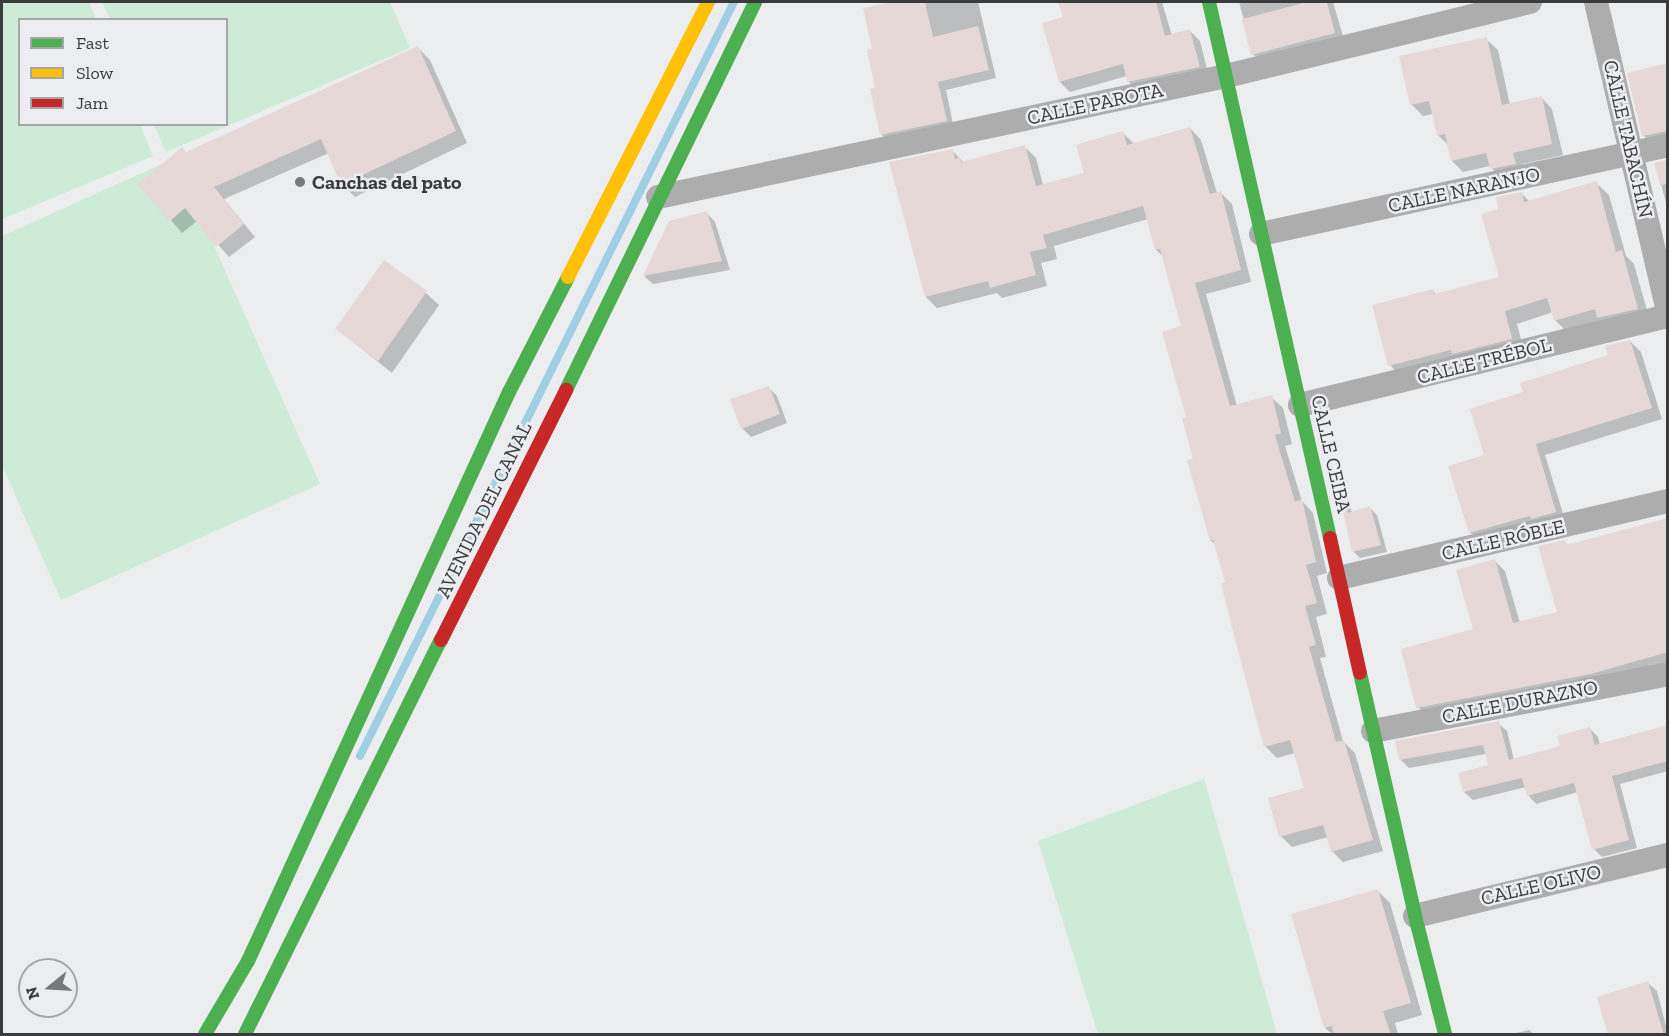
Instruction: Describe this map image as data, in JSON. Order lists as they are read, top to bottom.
{
  "streets": {
    "street": [
      "CALLE PAROTA",
      "CALLE TABACHÍN",
      "CALLE NARANJO",
      "CALLE TRÉBOL",
      "CALLE CEIBA",
      "AVENIDA DEL CANAL",
      "CALLE RÓBLE",
      "CALLE DURAZNO",
      "CALLE OLIVO"
    ]
  },
  "crossings": [
    ["CALLE PAROTA", "CALLE CEIBA"],
    ["CALLE PAROTA", "AVENIDA DEL CANAL"],
    ["CALLE TABACHÍN", "CALLE NARANJO"],
    ["CALLE NARANJO", "CALLE CEIBA"],
    ["CALLE TRÉBOL", "CALLE CEIBA"],
    ["CALLE CEIBA", "CALLE RÓBLE"],
    ["CALLE CEIBA", "CALLE DURAZNO"],
    ["CALLE CEIBA", "CALLE OLIVO"]
  ],
  "places": ["Canchas del pato"],
  "legend": ["Fast", "Slow", "Jam"],
  "north": "left"
}
